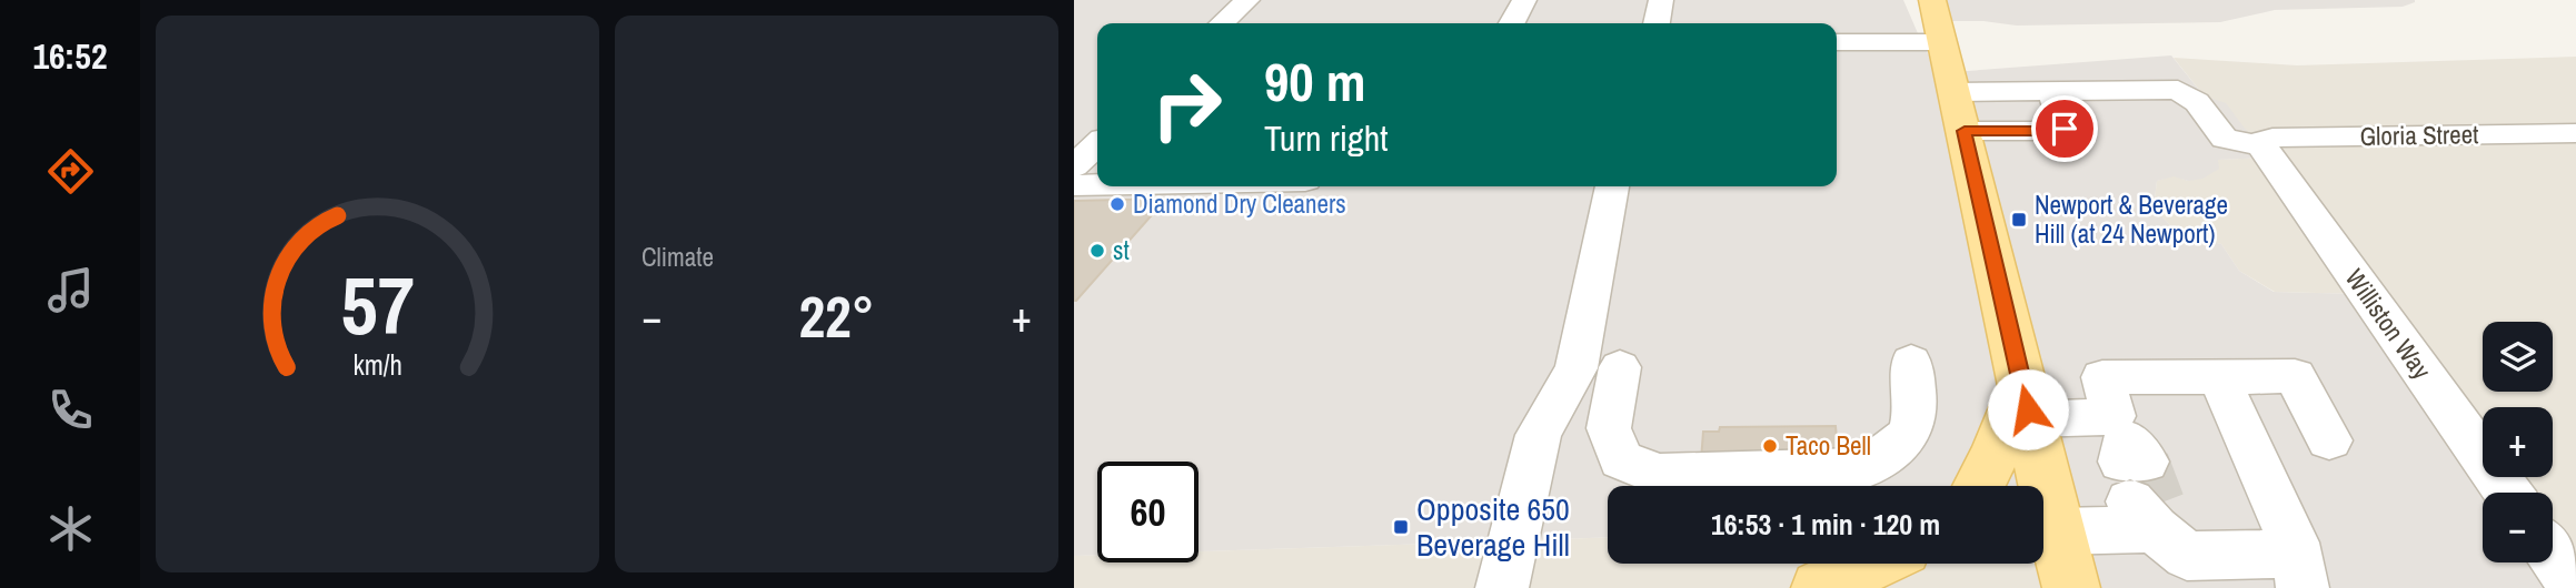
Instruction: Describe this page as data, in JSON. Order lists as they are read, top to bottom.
{
  "streets": {
    "street": ["Gloria Street", "Williston Way"]
  },
  "crossings": [
    ["Gloria Street", "Williston Way"]
  ],
  "places": {
    "other": ["Diamond Dry Cleaners", "st", "Taco Bell"],
    "transit": ["Newport & Beverage Hill (at 24 Newport)", "Opposite 650 Beverage Hill"]
  },
  "page": {
    "tabs": "16:52",
    "tile": "Climate",
    "turn": ["90 m", "Turn right"],
    "heat": ["−", "22°", "+"],
    "map_buttons": ["+", "−"],
    "limit": "60",
    "trip": "16:53 · 1 min · 120 m",
    "gauge": ["57", "km/h"]
  }
}
